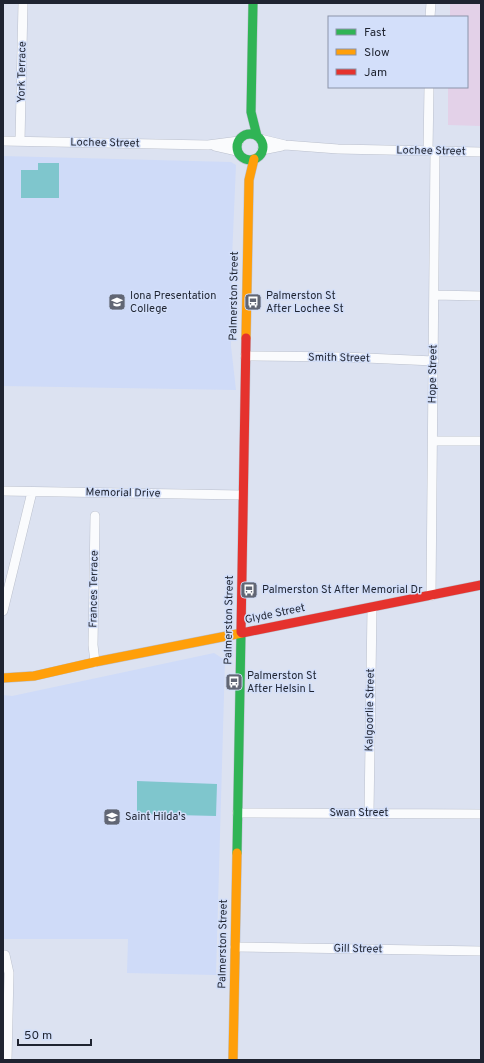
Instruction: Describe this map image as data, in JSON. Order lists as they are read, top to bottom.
{
  "streets": {
    "street": [
      "York Terrace",
      "Lochee Street",
      "Palmerston Street",
      "Smith Street",
      "Hope Street",
      "Memorial Drive",
      "Frances Terrace",
      "Glyde Street",
      "Kalgoorlie Street",
      "Swan Street",
      "Gill Street"
    ]
  },
  "crossings": [
    ["York Terrace", "Lochee Street"],
    ["Lochee Street", "Palmerston Street"],
    ["Lochee Street", "Hope Street"],
    ["Palmerston Street", "Smith Street"],
    ["Palmerston Street", "Memorial Drive"],
    ["Palmerston Street", "Glyde Street"],
    ["Palmerston Street", "Swan Street"],
    ["Palmerston Street", "Gill Street"],
    ["Smith Street", "Hope Street"],
    ["Hope Street", "Glyde Street"],
    ["Frances Terrace", "Glyde Street"],
    ["Glyde Street", "Kalgoorlie Street"],
    ["Kalgoorlie Street", "Swan Street"]
  ],
  "places": {
    "school or university": ["Iona Presentation College", "Saint Hilda's"],
    "bus stop": ["Palmerston St After Lochee St", "Palmerston St After Memorial Dr", "Palmerston St After Helsin L"]
  },
  "legend": ["Fast", "Slow", "Jam"],
  "scale_bar": "50 m"
}
